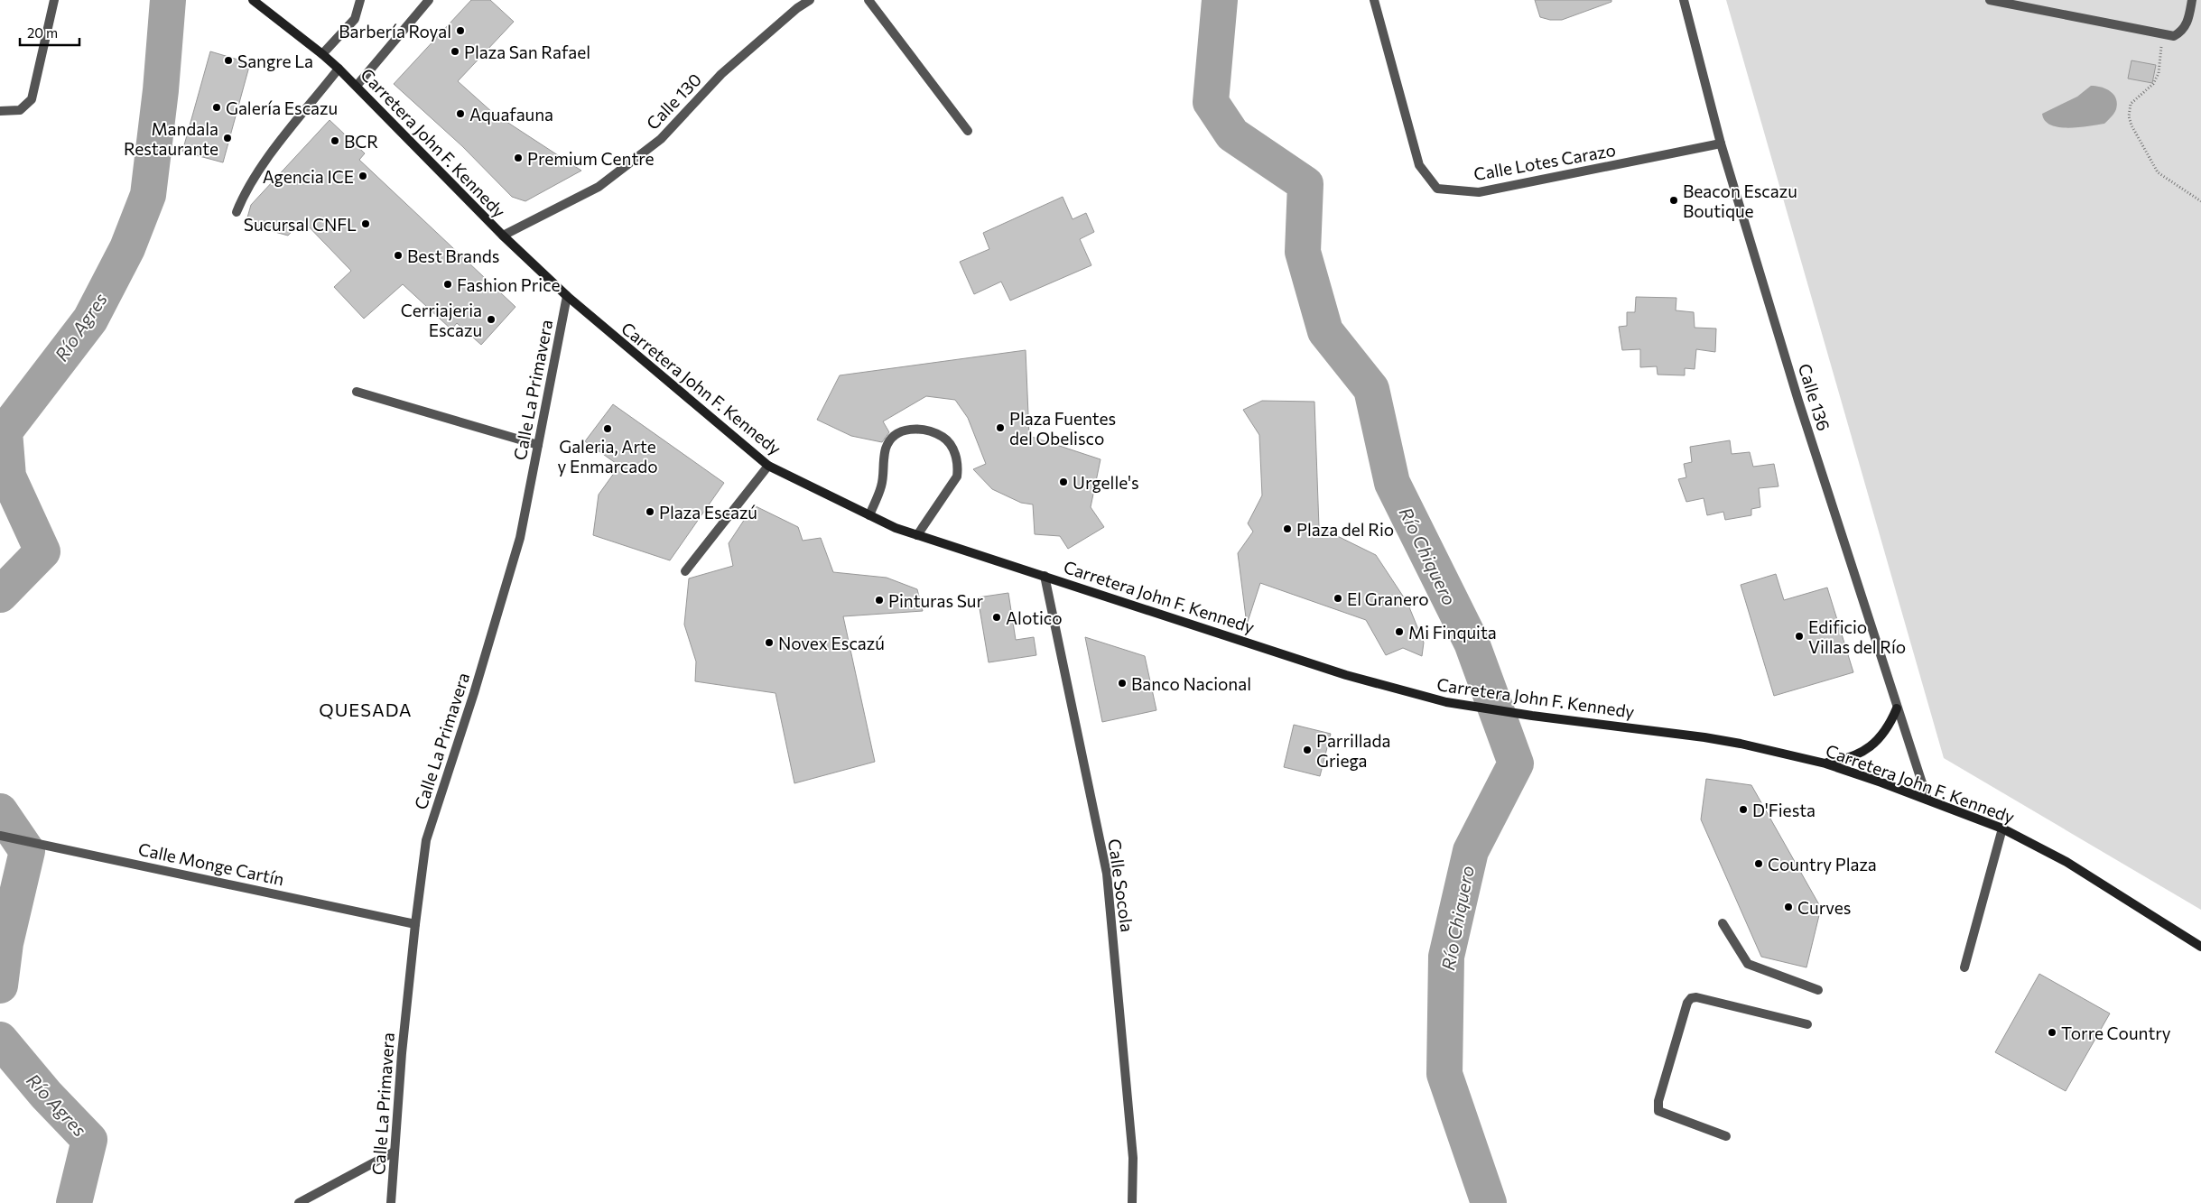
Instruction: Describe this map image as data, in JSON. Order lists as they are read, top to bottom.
{
  "streets": {
    "main road": ["Carretera John F. Kennedy"],
    "street": [
      "Calle 130",
      "Calle Lotes Carazo",
      "Calle La Primavera",
      "Calle 136",
      "Calle Monge Cartín",
      "Calle Socola"
    ]
  },
  "crossings": [
    ["Calle 130", "Carretera John F. Kennedy"],
    ["Carretera John F. Kennedy", "Calle La Primavera"],
    ["Carretera John F. Kennedy", "Calle 136"],
    ["Carretera John F. Kennedy", "Calle Socola"],
    ["Calle Lotes Carazo", "Calle 136"],
    ["Calle La Primavera", "Calle Monge Cartín"]
  ],
  "districts": ["QUESADA"],
  "water": ["Río Agres", "Río Chiquero"],
  "places": [
    "Barbería Royal",
    "Plaza San Rafael",
    "Sangre La",
    "Galería Escazu",
    "Aquafauna",
    "Mandala Restaurante",
    "BCR",
    "Premium Centre",
    "Agencia ICE",
    "Beacon Escazu Boutique",
    "Sucursal CNFL",
    "Best Brands",
    "Fashion Price",
    "Cerriajeria Escazu",
    "Plaza Fuentes del Obelisco",
    "Galeria, Arte y Enmarcado",
    "Urgelle's",
    "Plaza Escazú",
    "Plaza del Rio",
    "El Granero",
    "Pinturas Sur",
    "Alotico",
    "Mi Finquita",
    "Edificio Villas del Río",
    "Novex Escazú",
    "Banco Nacional",
    "Parrillada Griega",
    "D'Fiesta",
    "Country Plaza",
    "Curves",
    "Torre Country"
  ],
  "scale_bar": "20 m"
}
